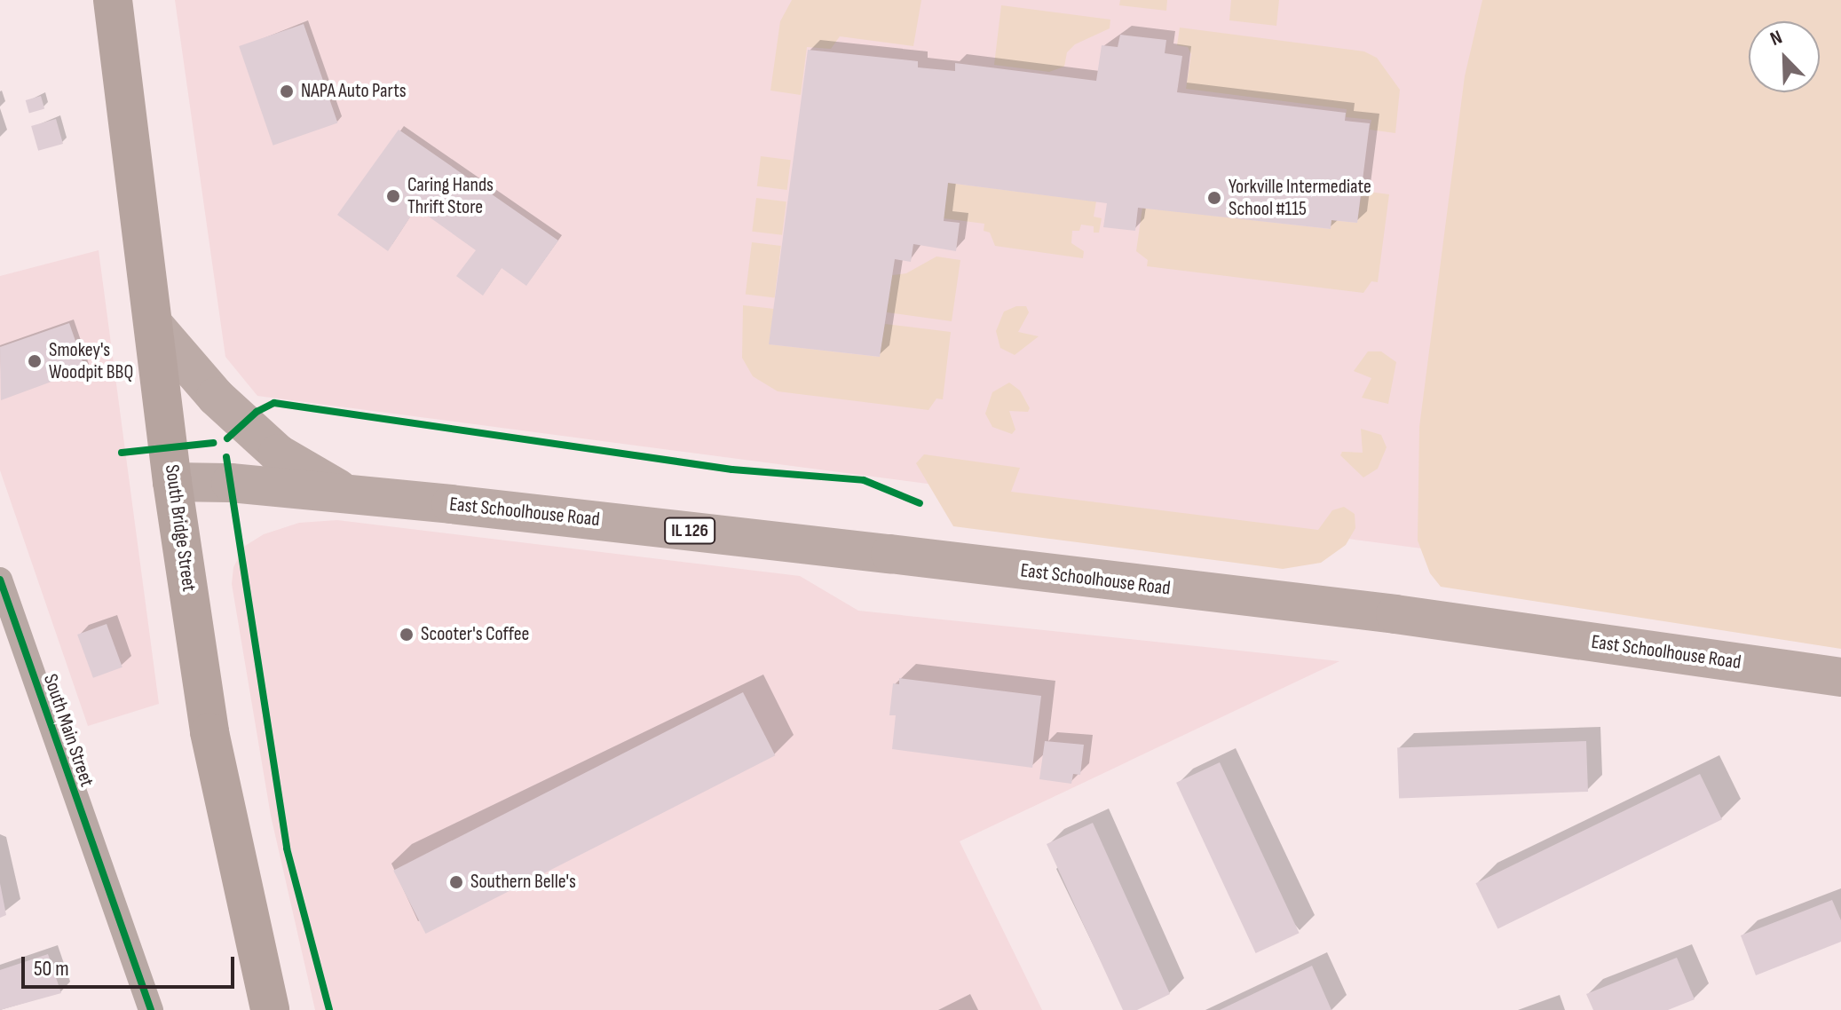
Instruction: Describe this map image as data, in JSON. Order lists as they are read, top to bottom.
{
  "streets": {
    "highway": ["South Bridge Street"],
    "main road": ["East Schoolhouse Road", "IL 126"],
    "street": ["South Main Street"]
  },
  "crossings": [
    ["East Schoolhouse Road", "South Bridge Street"]
  ],
  "places": [
    "NAPA Auto Parts",
    "Caring Hands Thrift Store",
    "Yorkville Intermediate School #115",
    "Smokey's Woodpit BBQ",
    "Scooter's Coffee",
    "Southern Belle's"
  ],
  "scale_bar": "50 m",
  "north": "top left"
}
